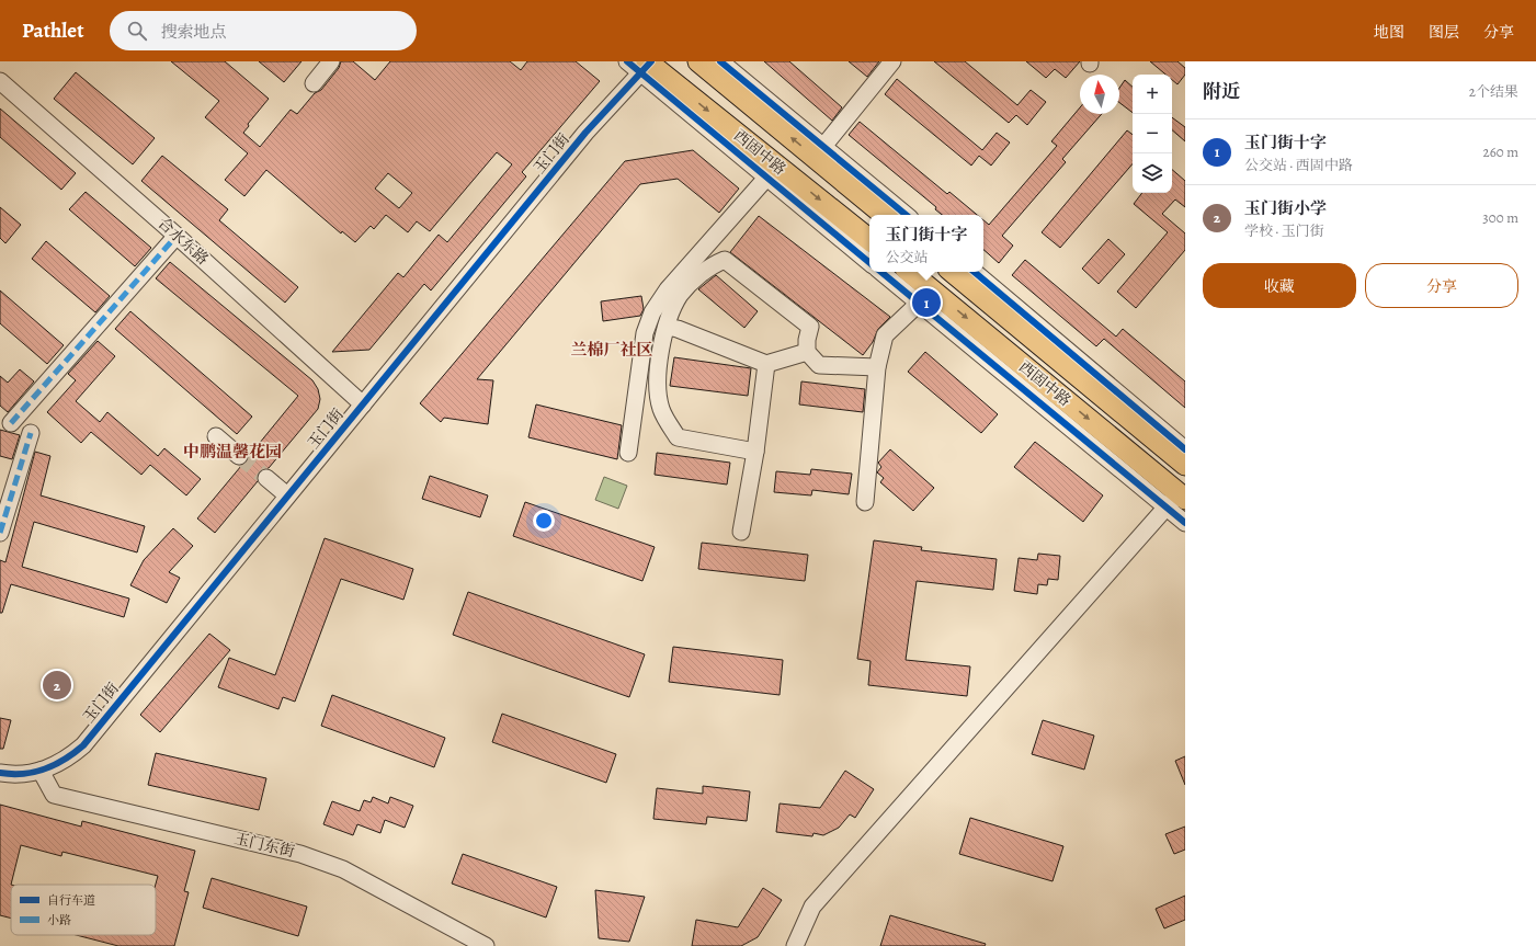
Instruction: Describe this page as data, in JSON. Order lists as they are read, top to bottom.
{
  "streets": {
    "main road": ["西固中路"],
    "street": ["玉门街", "合水东路", "玉门东街"]
  },
  "crossings": [
    ["西固中路", "玉门街"],
    ["玉门街", "合水东路"],
    ["玉门街", "玉门东街"]
  ],
  "districts": ["兰棉厂社区", "中鹏温馨花园"],
  "legend": ["自行车道", "小路"],
  "north": "top",
  "page": {
    "header": "Pathlet",
    "search": "搜索地点",
    "nav": ["地图", "图层", "分享"],
    "heading": ["附近", "2个结果"],
    "map_buttons": ["+", "−"],
    "list": [
      {
        "mark": "1",
        "name": "玉门街十字",
        "note": "公交站 · 西固中路",
        "value": "260 m"
      },
      {
        "mark": "2",
        "name": "玉门街小学",
        "note": "学校 · 玉门街",
        "value": "300 m"
      }
    ],
    "popup": ["玉门街十字", "公交站"],
    "buttons": ["收藏", "分享"],
    "pins": ["1", "2"]
  }
}
